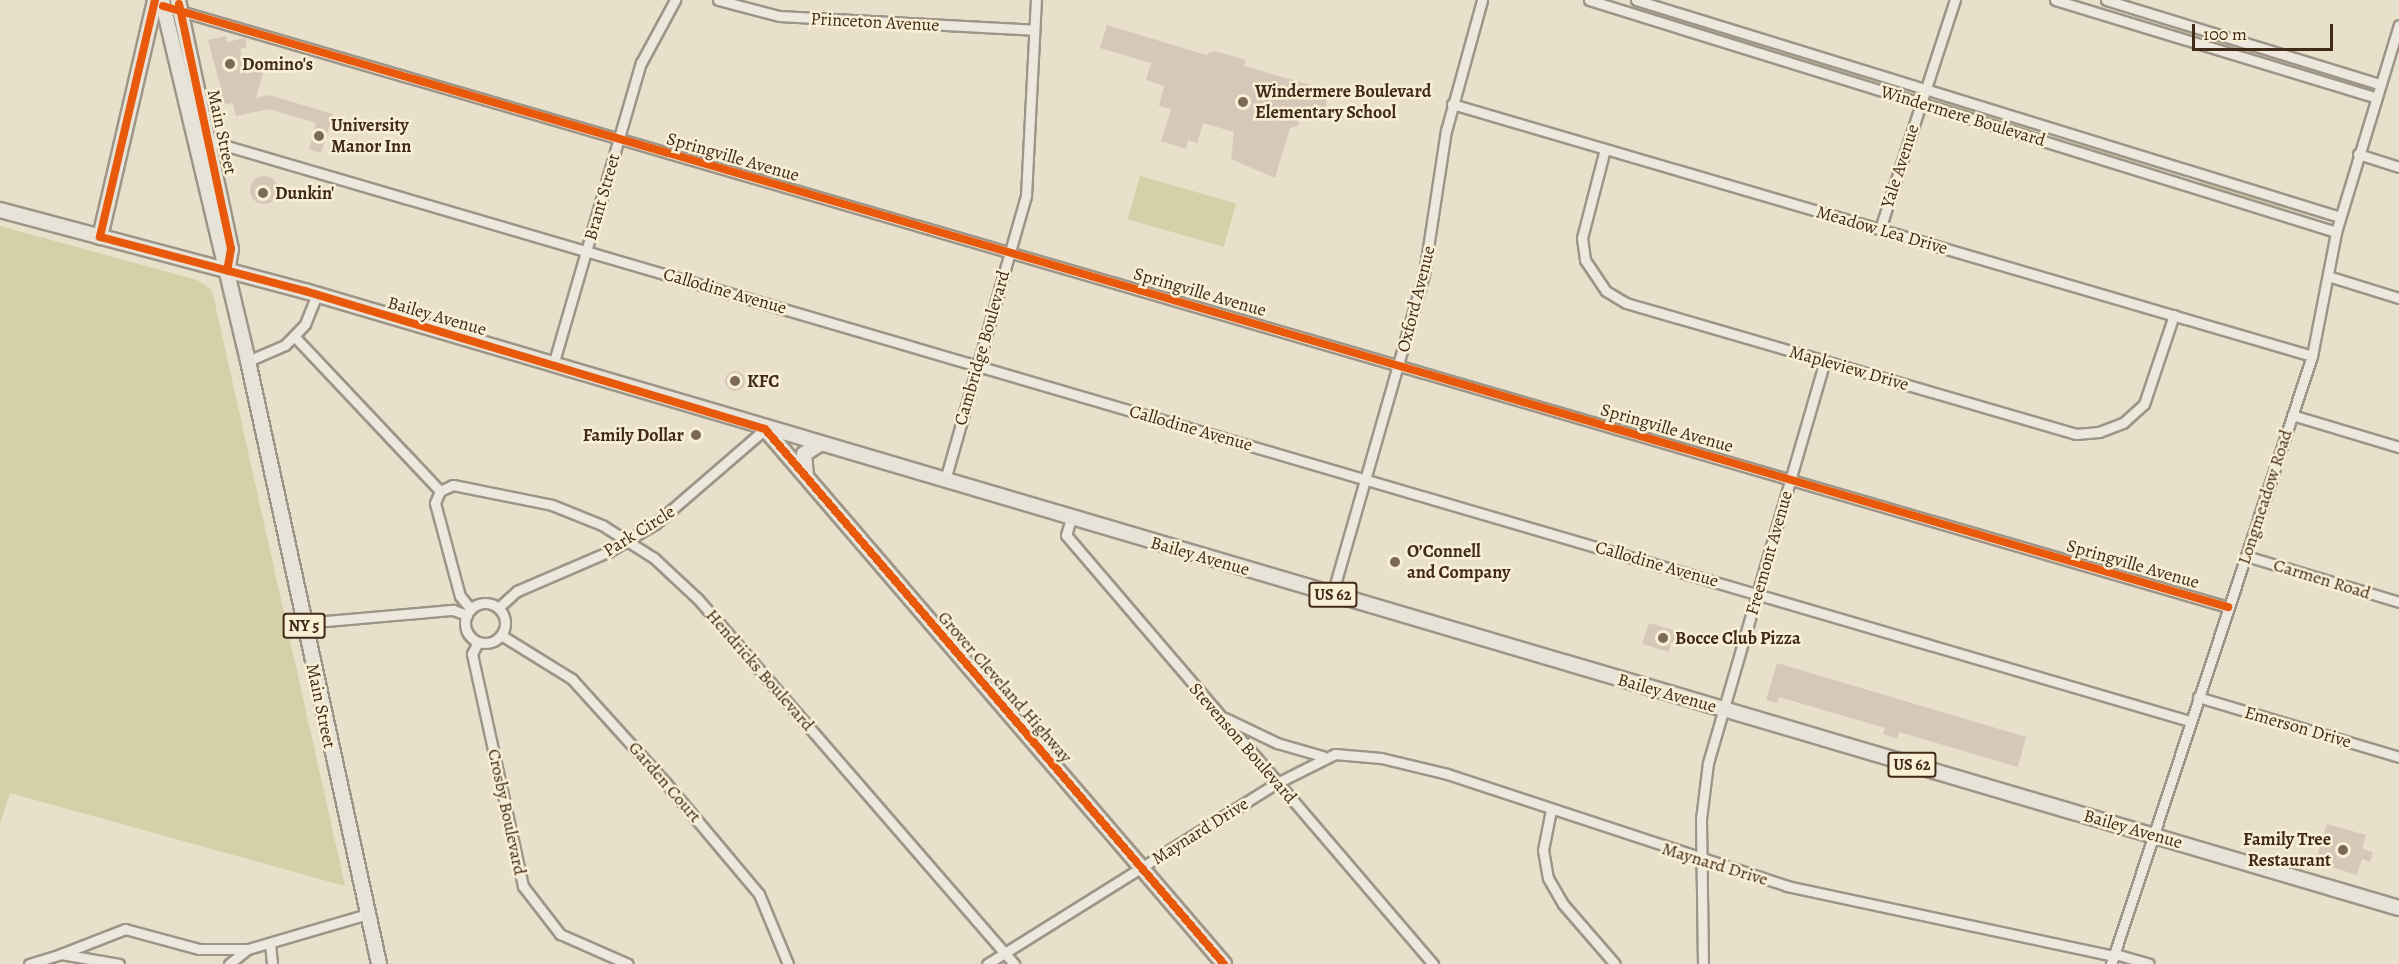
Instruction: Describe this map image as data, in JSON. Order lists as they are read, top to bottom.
{
  "streets": {
    "main road": [
      "Main Street",
      "Bailey Avenue",
      "US 62",
      "NY 5",
      "Grover Cleveland Highway"
    ],
    "street": [
      "Princeton Avenue",
      "Windermere Boulevard",
      "Springville Avenue",
      "Yale Avenue",
      "Brant Street",
      "Meadow Lea Drive",
      "Callodine Avenue",
      "Oxford Avenue",
      "Cambridge Boulevard",
      "Mapleview Drive",
      "Longmeadow Road",
      "Park Circle",
      "Freemont Avenue",
      "Carmen Road",
      "Hendricks Boulevard",
      "Emerson Drive",
      "Stevenson Boulevard",
      "Garden Court",
      "Crosby Boulevard",
      "Maynard Drive"
    ]
  },
  "crossings": [
    ["Princeton Avenue", "Cambridge Boulevard"],
    ["Windermere Boulevard", "Yale Avenue"],
    ["Windermere Boulevard", "Longmeadow Road"],
    ["Main Street", "Springville Avenue"],
    ["Main Street", "Callodine Avenue"],
    ["Main Street", "Bailey Avenue"],
    ["Springville Avenue", "Brant Street"],
    ["Springville Avenue", "Oxford Avenue"],
    ["Springville Avenue", "Cambridge Boulevard"],
    ["Springville Avenue", "Longmeadow Road"],
    ["Springville Avenue", "Freemont Avenue"],
    ["Yale Avenue", "Meadow Lea Drive"],
    ["Brant Street", "Callodine Avenue"],
    ["Brant Street", "Bailey Avenue"],
    ["Meadow Lea Drive", "Oxford Avenue"],
    ["Meadow Lea Drive", "Mapleview Drive"],
    ["Meadow Lea Drive", "Longmeadow Road"],
    ["Callodine Avenue", "Oxford Avenue"],
    ["Callodine Avenue", "Cambridge Boulevard"],
    ["Callodine Avenue", "Longmeadow Road"],
    ["Callodine Avenue", "Freemont Avenue"],
    ["Oxford Avenue", "Bailey Avenue"],
    ["Bailey Avenue", "Cambridge Boulevard"],
    ["Bailey Avenue", "Longmeadow Road"],
    ["Bailey Avenue", "Park Circle"],
    ["Bailey Avenue", "Freemont Avenue"],
    ["Bailey Avenue", "Grover Cleveland Highway"],
    ["Bailey Avenue", "Stevenson Boulevard"],
    ["Mapleview Drive", "Freemont Avenue"],
    ["Longmeadow Road", "Carmen Road"],
    ["Longmeadow Road", "Emerson Drive"],
    ["Longmeadow Road", "Maynard Drive"],
    ["Park Circle", "Hendricks Boulevard"],
    ["Park Circle", "Grover Cleveland Highway"],
    ["Park Circle", "Garden Court"],
    ["Park Circle", "Crosby Boulevard"],
    ["Freemont Avenue", "Maynard Drive"],
    ["Hendricks Boulevard", "Crosby Boulevard"],
    ["Hendricks Boulevard", "Maynard Drive"],
    ["Grover Cleveland Highway", "Maynard Drive"],
    ["Stevenson Boulevard", "Maynard Drive"],
    ["Garden Court", "Crosby Boulevard"]
  ],
  "places": [
    "Domino's",
    "Windermere Boulevard Elementary School",
    "University Manor Inn",
    "Dunkin'",
    "KFC",
    "Family Dollar",
    "O’Connell and Company",
    "Bocce Club Pizza",
    "Family Tree Restaurant"
  ],
  "scale_bar": "100 m"
}
